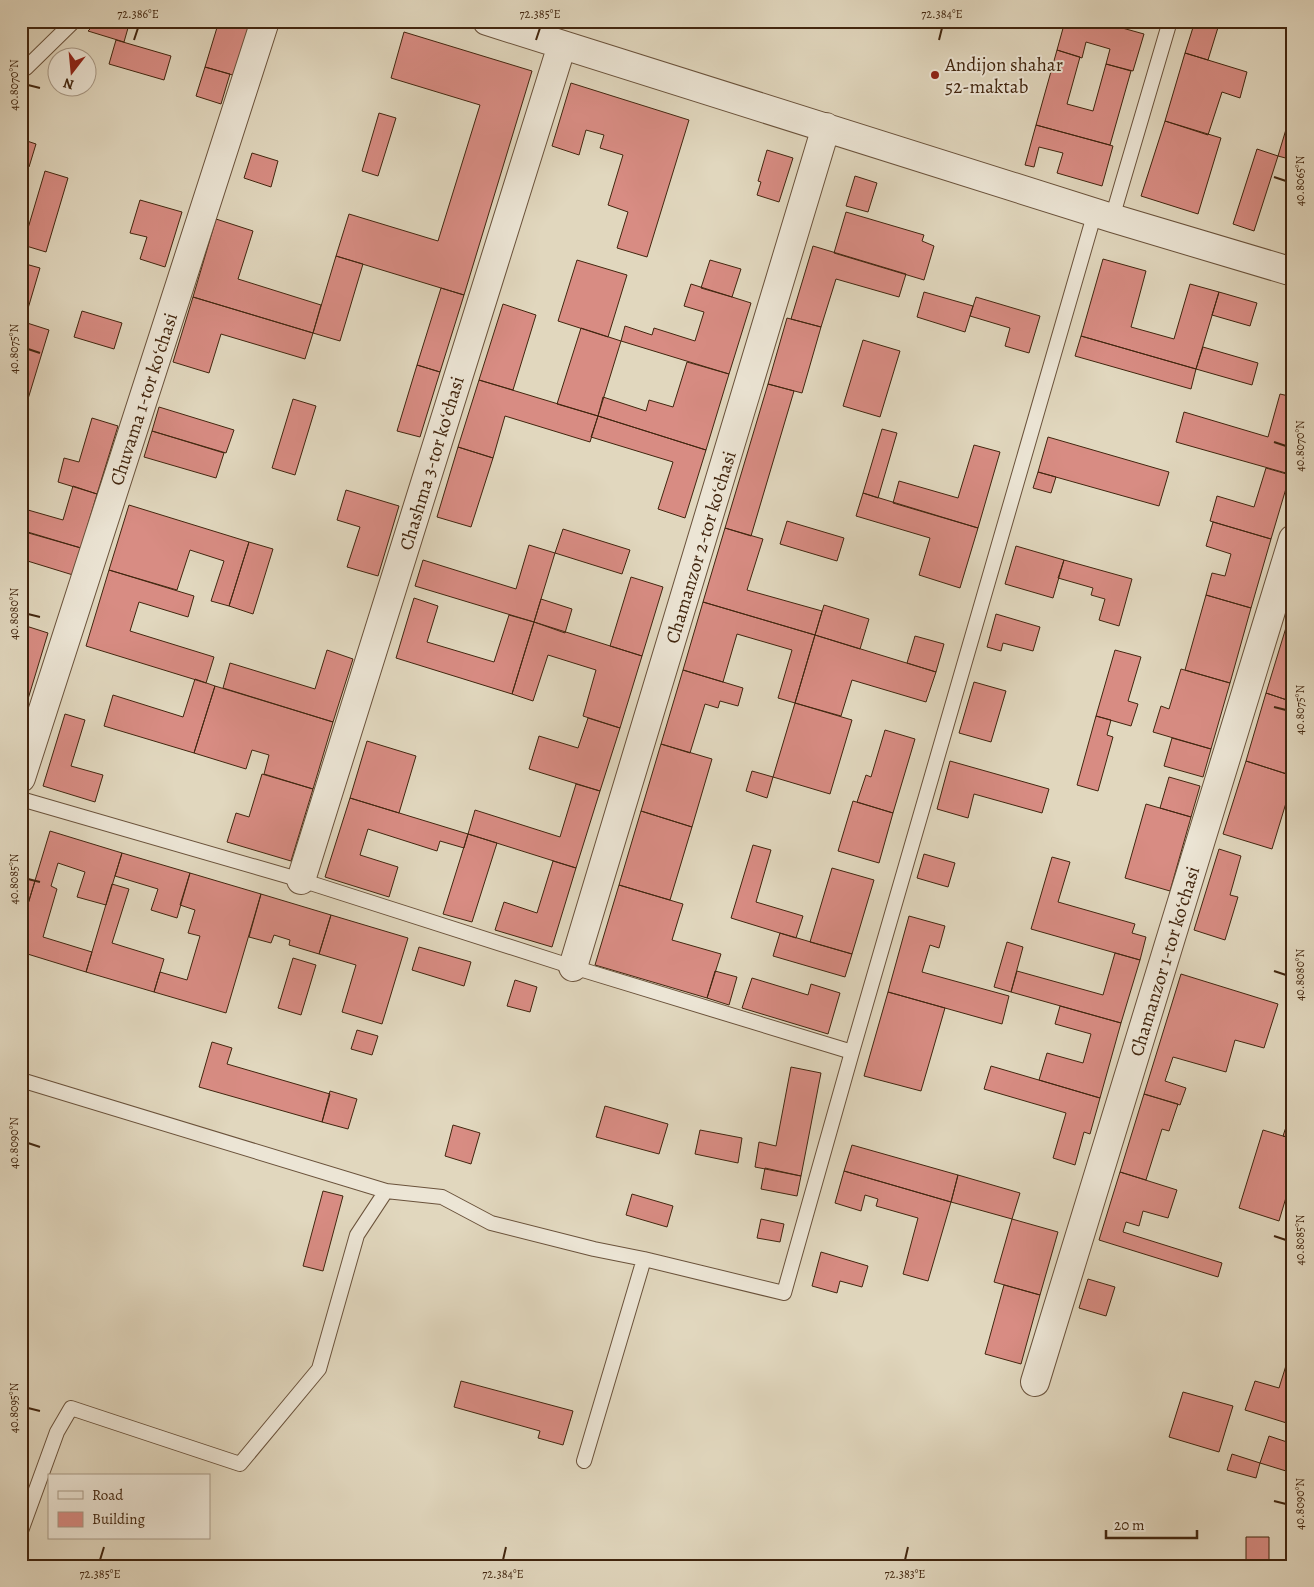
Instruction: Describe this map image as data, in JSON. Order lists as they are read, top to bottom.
{
  "streets": {
    "street": [
      "Chuvama 1-tor koʻchasi",
      "Chashma 3-tor koʻchasi",
      "Chamanzor 2-tor koʻchasi",
      "Chamanzor 1-tor koʻchasi"
    ]
  },
  "places": ["Andijon shahar 52-maktab"],
  "legend": ["Road", "Building"],
  "scale_bar": "20 m",
  "north": "bottom",
  "coordinates": [
    "72.386°E",
    "72.385°E",
    "72.384°E",
    "40.8070°N",
    "40.8065°N",
    "40.8075°N",
    "40.8080°N",
    "40.8085°N",
    "40.8090°N",
    "40.8095°N",
    "72.383°E"
  ]
}
